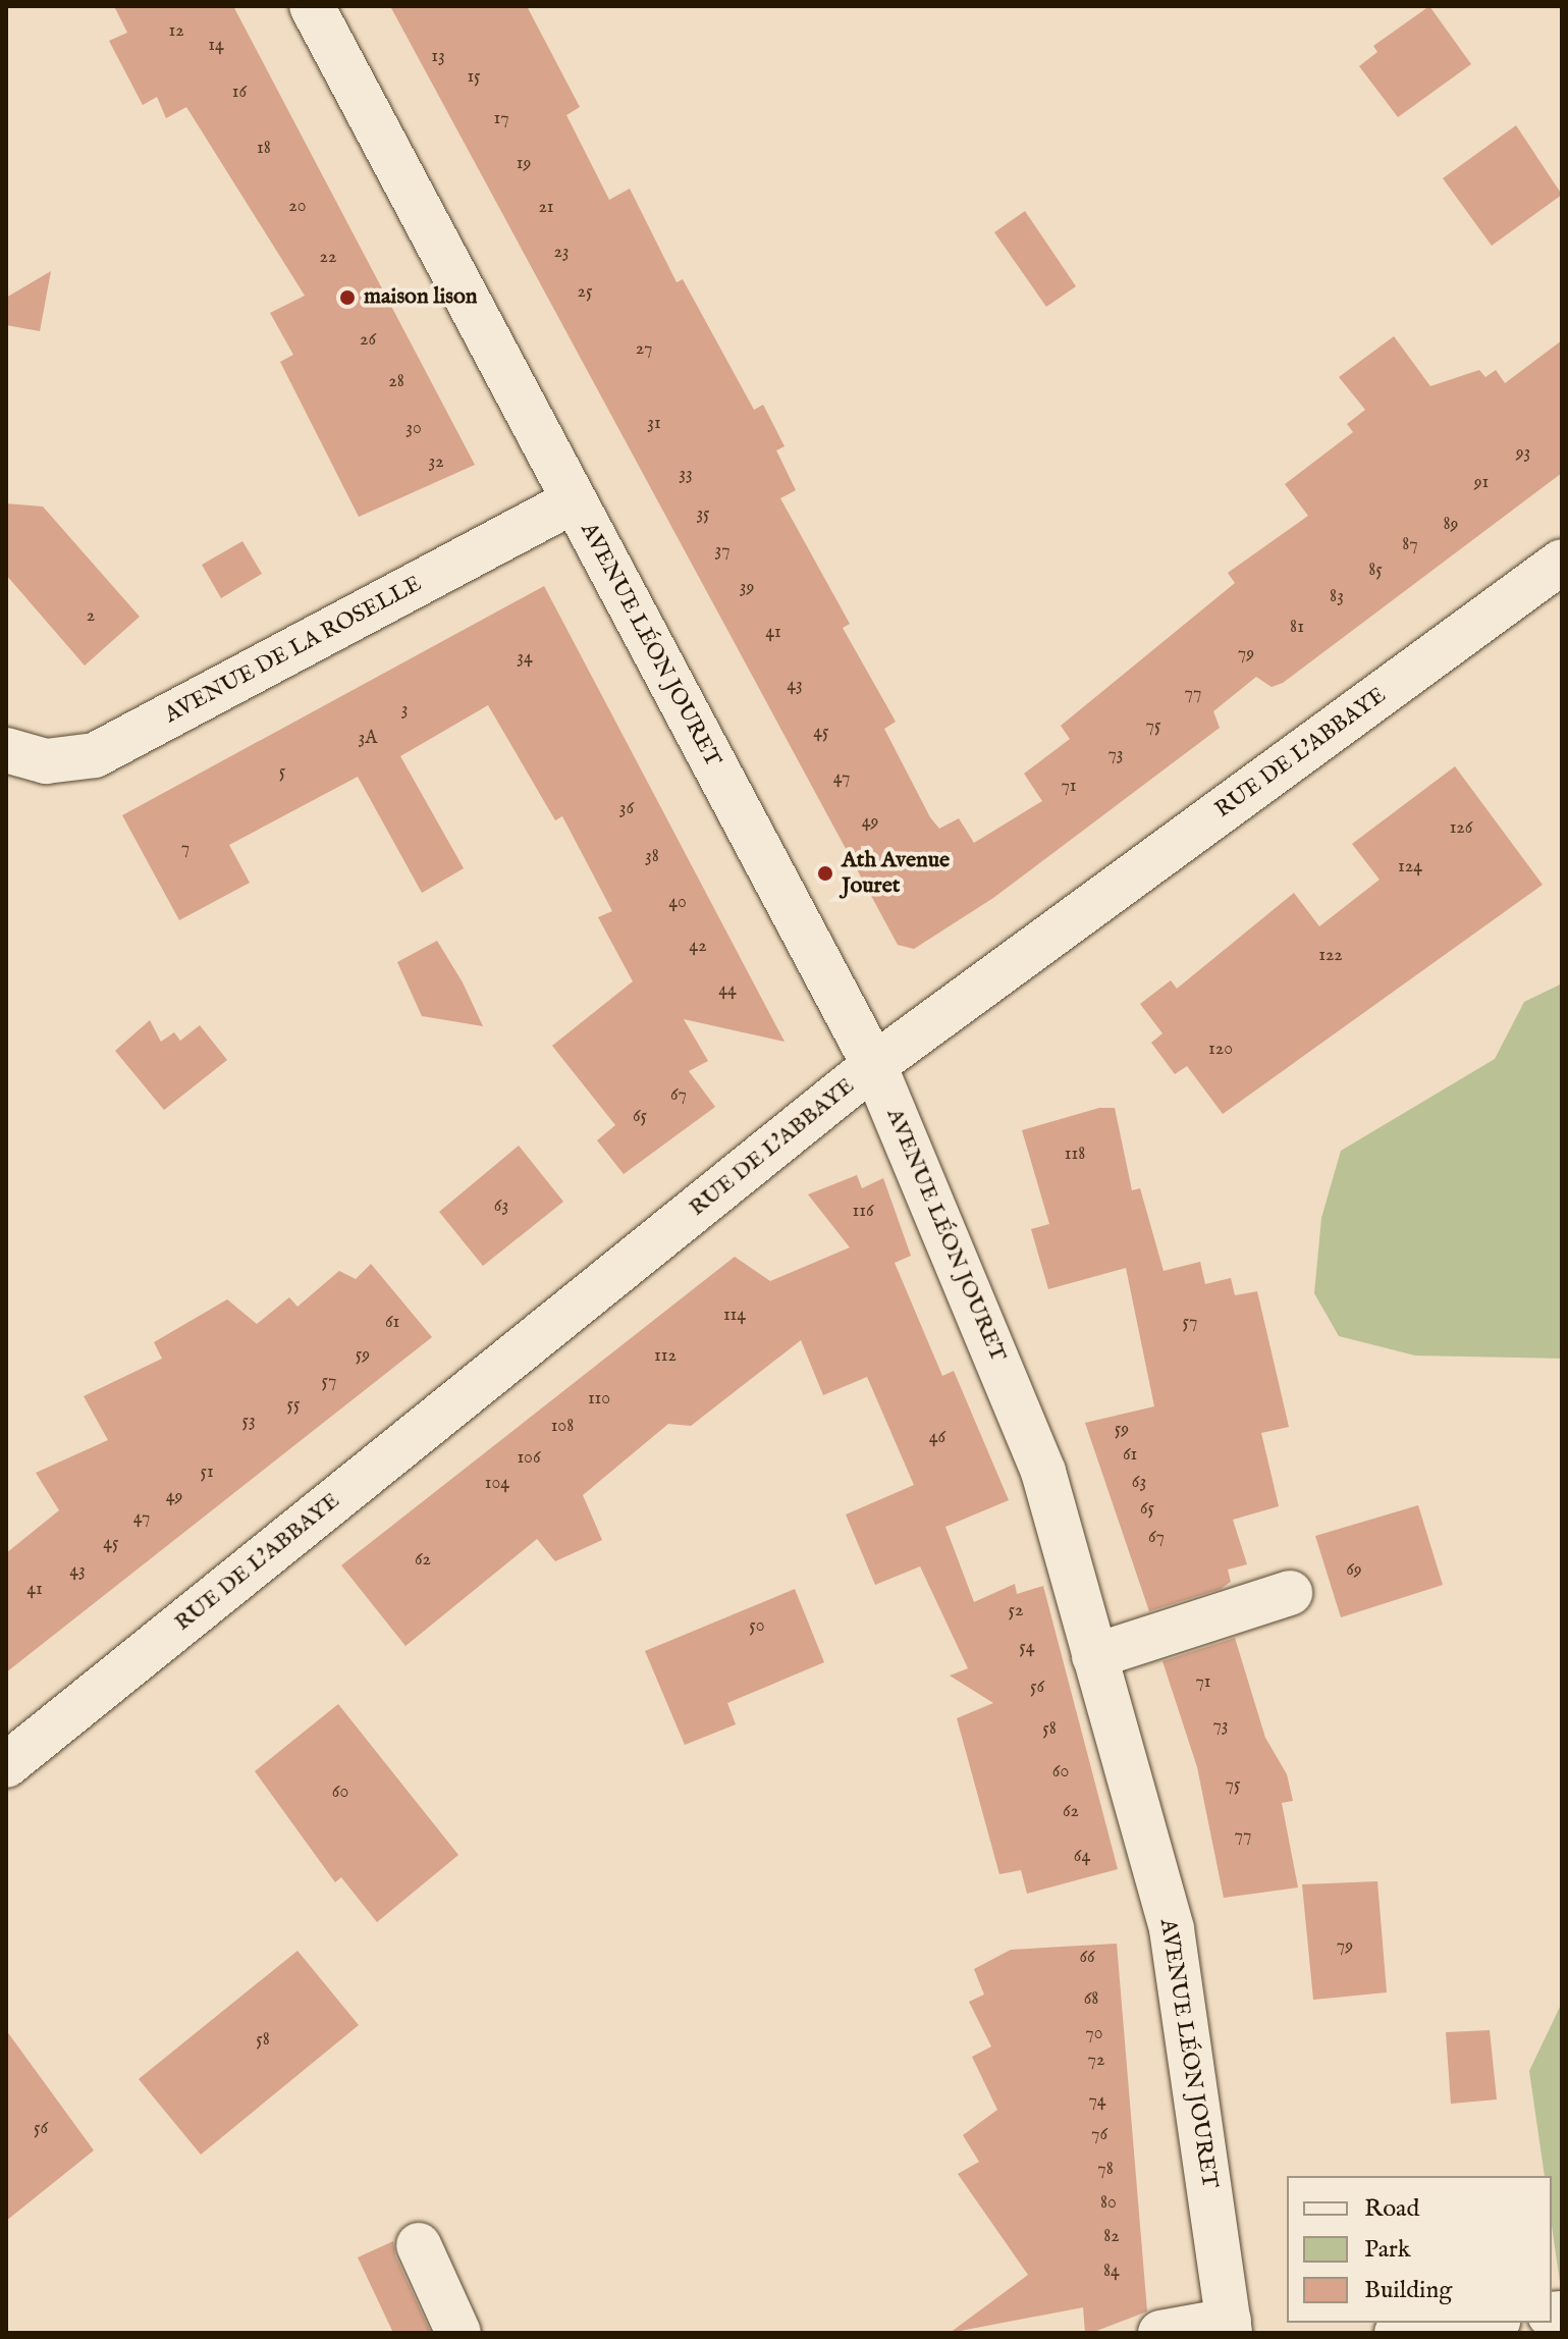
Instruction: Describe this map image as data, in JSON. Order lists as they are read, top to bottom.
{
  "streets": {
    "street": ["AVENUE LÉON JOURET", "AVENUE DE LA ROSELLE", "RUE DE L'ABBAYE"]
  },
  "crossings": [
    ["AVENUE LÉON JOURET", "AVENUE DE LA ROSELLE"],
    ["AVENUE LÉON JOURET", "RUE DE L'ABBAYE"]
  ],
  "places": ["maison lison", "Ath Avenue Jouret"],
  "house_numbers": [
    "12",
    "14",
    "13",
    "15",
    "16",
    "17",
    "18",
    "19",
    "20",
    "21",
    "23",
    "22",
    "25",
    "26",
    "27",
    "28",
    "31",
    "30",
    "93",
    "32",
    "33",
    "91",
    "35",
    "89",
    "87",
    "37",
    "85",
    "39",
    "83",
    "2",
    "81",
    "41",
    "79",
    "34",
    "43",
    "77",
    "3",
    "75",
    "45",
    "3A",
    "73",
    "5",
    "47",
    "71",
    "36",
    "49",
    "126",
    "7",
    "38",
    "124",
    "40",
    "42",
    "122",
    "44",
    "120",
    "67",
    "65",
    "118",
    "63",
    "116",
    "114",
    "61",
    "57",
    "59",
    "112",
    "57",
    "110",
    "55",
    "53",
    "108",
    "59",
    "46",
    "61",
    "106",
    "51",
    "63",
    "104",
    "49",
    "65",
    "47",
    "67",
    "45",
    "62",
    "69",
    "43",
    "41",
    "52",
    "50",
    "54",
    "71",
    "56",
    "73",
    "58",
    "60",
    "75",
    "60",
    "62",
    "77",
    "64",
    "79",
    "66",
    "68",
    "70",
    "58",
    "72",
    "74",
    "56",
    "76",
    "78",
    "80",
    "82",
    "84"
  ],
  "legend": ["Road", "Park", "Building"]
}
